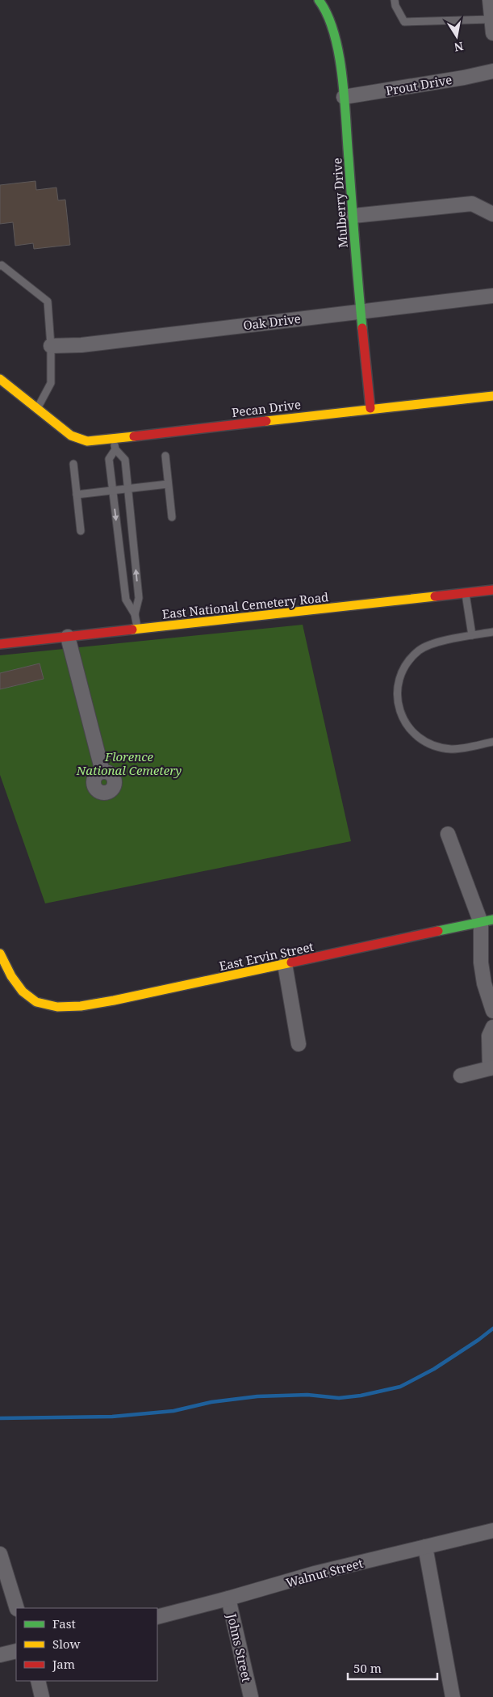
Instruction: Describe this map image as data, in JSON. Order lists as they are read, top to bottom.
{
  "streets": {
    "street": [
      "Prout Drive",
      "Mulberry Drive",
      "Oak Drive",
      "Pecan Drive",
      "East National Cemetery Road",
      "East Ervin Street",
      "Walnut Street",
      "Johns Street"
    ]
  },
  "crossings": [
    ["Prout Drive", "Mulberry Drive"],
    ["Mulberry Drive", "Oak Drive"],
    ["Mulberry Drive", "Pecan Drive"],
    ["Walnut Street", "Johns Street"]
  ],
  "parks": ["Florence National Cemetery"],
  "legend": ["Fast", "Slow", "Jam"],
  "scale_bar": "50 m",
  "north": "bottom"
}
